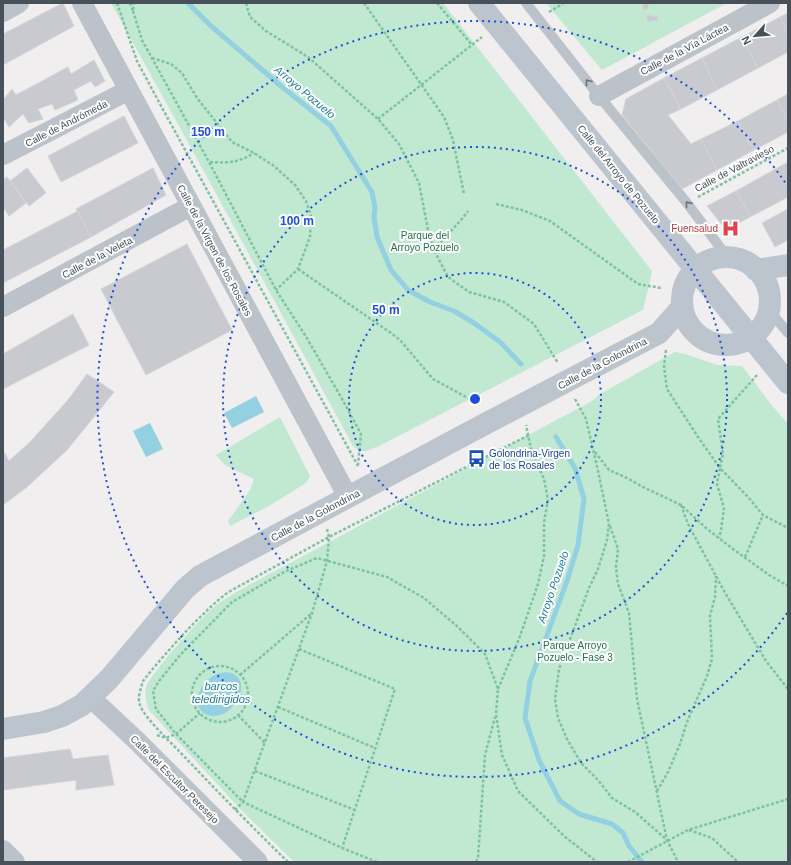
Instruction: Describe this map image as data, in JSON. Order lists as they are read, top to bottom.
{
  "streets": {
    "street": [
      "Calle de la Vía Láctea",
      "Calle de Andrómeda",
      "Calle del Arroyo de Pozuelo",
      "Calle de la Virgen de los Rosales",
      "Calle de la Veleta",
      "Calle de la Golondrina",
      "Calle del Escultor Peresejo"
    ],
    "path": ["Calle de Valtravieso"]
  },
  "crossings": [
    ["Calle de Andrómeda", "Calle de la Virgen de los Rosales"],
    ["Calle de la Virgen de los Rosales", "Calle de la Veleta"],
    ["Calle de la Virgen de los Rosales", "Calle de la Golondrina"],
    ["Calle de la Golondrina", "Calle del Escultor Peresejo"]
  ],
  "water": ["Arroyo Pozuelo", "barcos teledirigidos"],
  "parks": ["Parque del Arroyo Pozuelo", "Parque Arroyo Pozuelo - Fase 3"],
  "places": {
    "hospital": ["Fuensalud"],
    "bus stop": ["Golondrina-Virgen de los Rosales"]
  },
  "north": "bottom left",
  "rings": ["150 m", "100 m", "50 m"]
}
